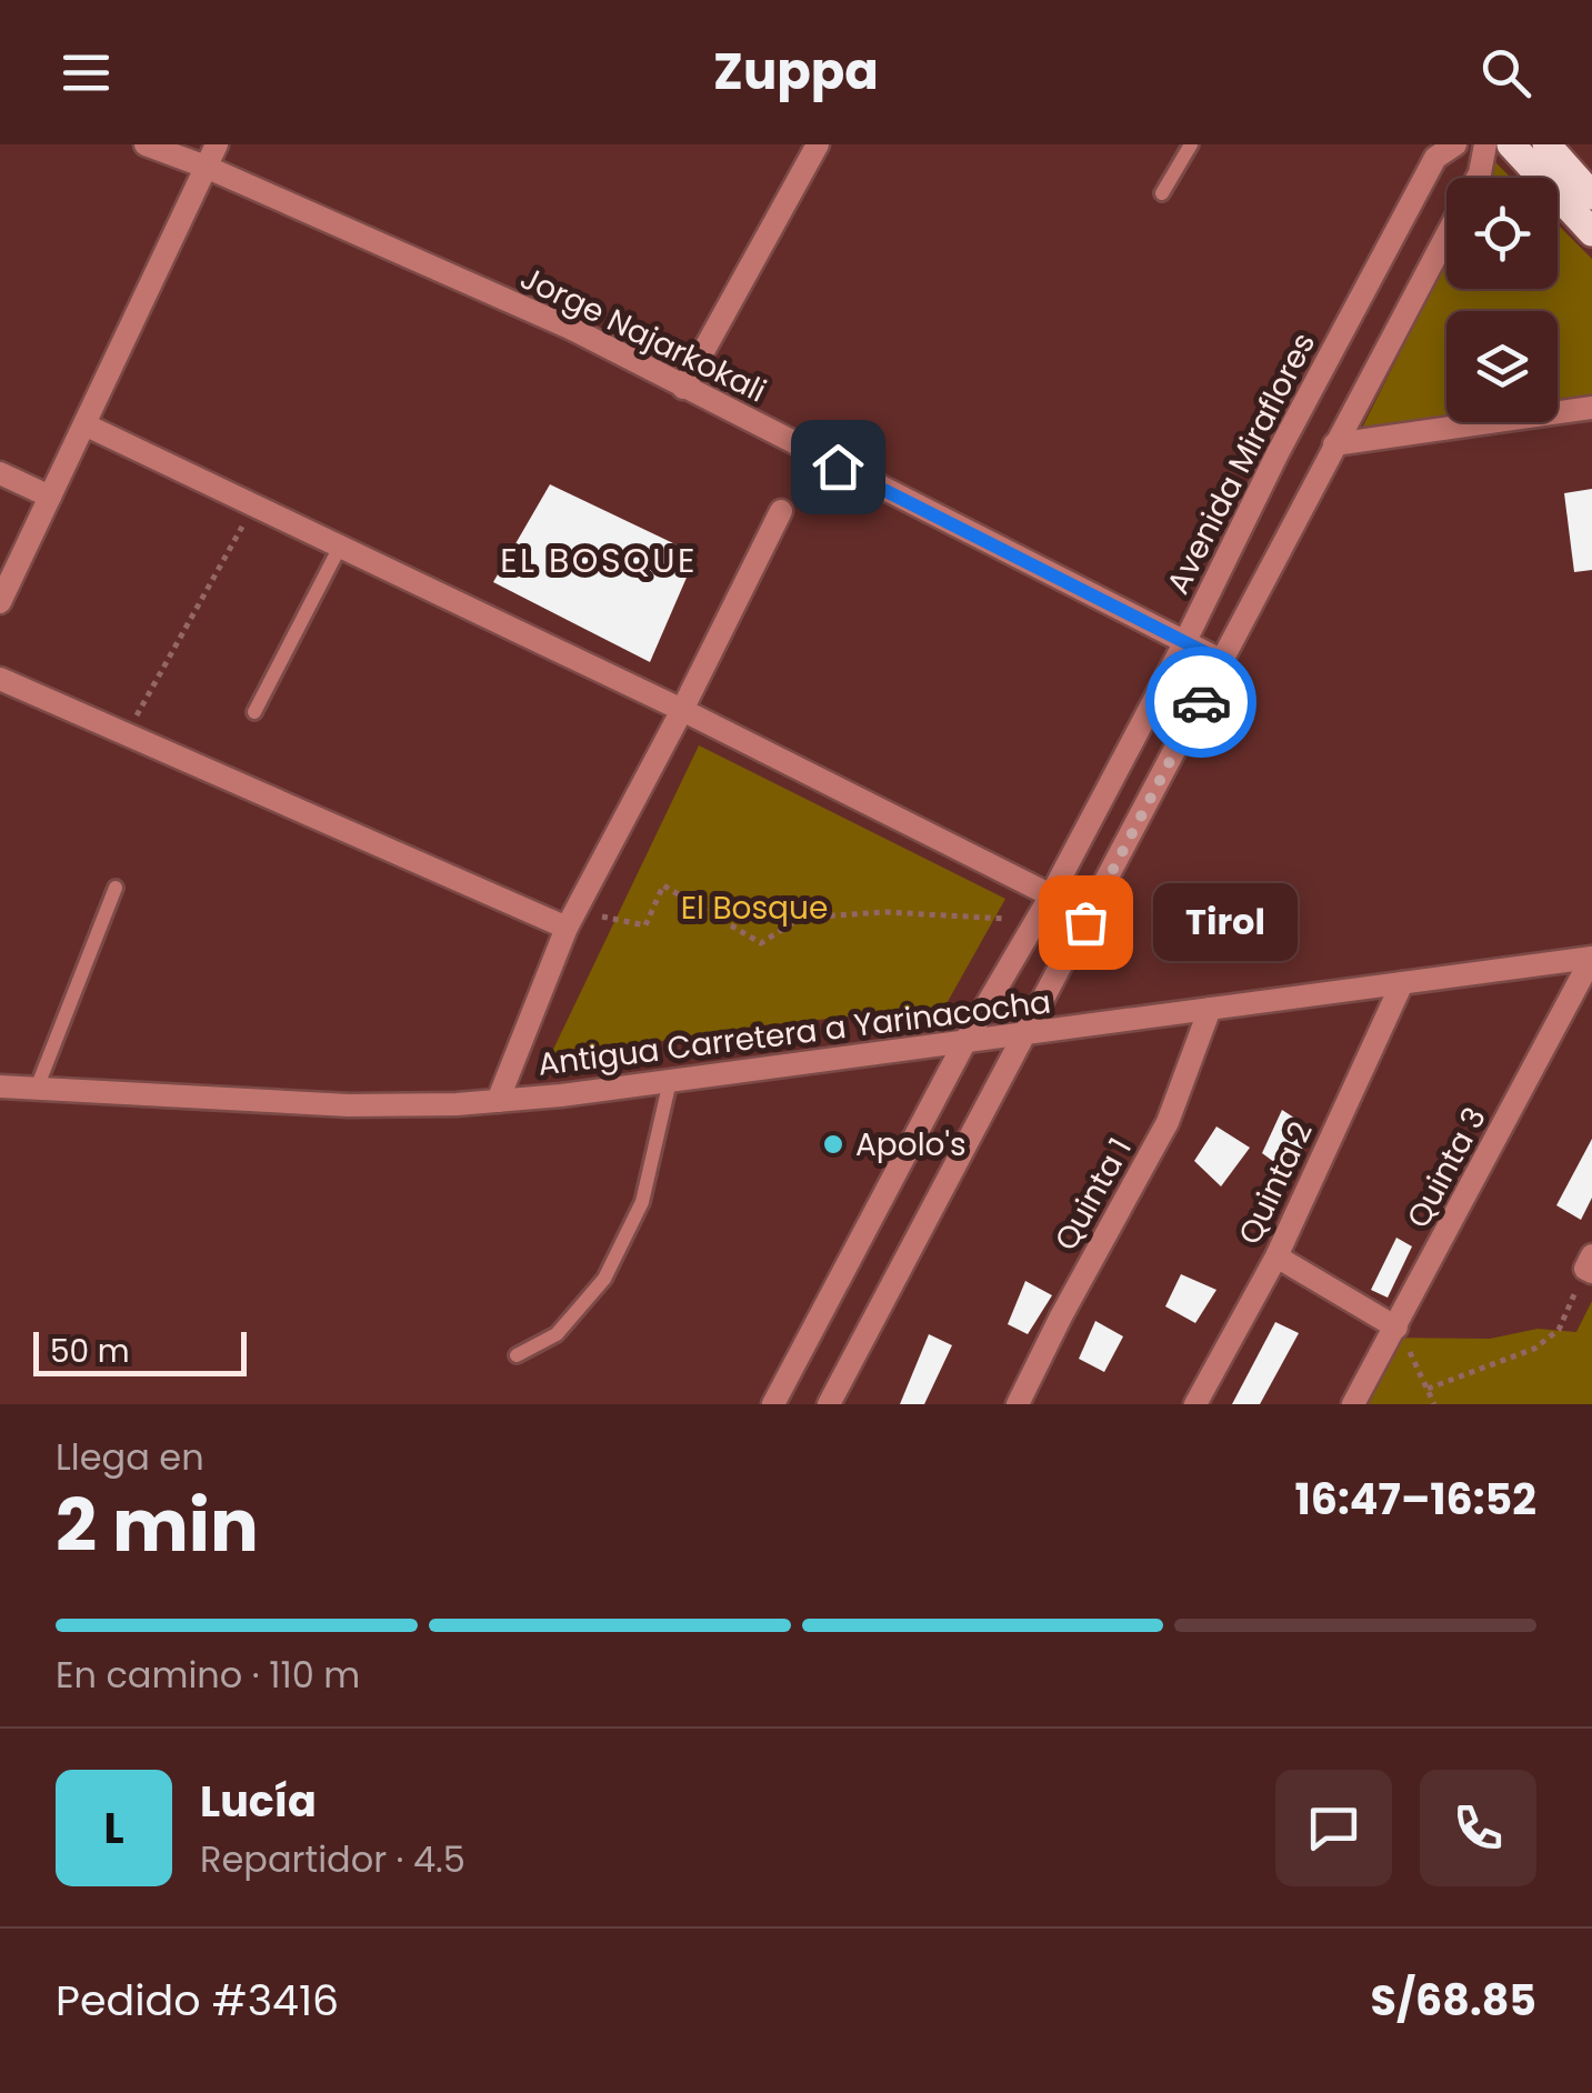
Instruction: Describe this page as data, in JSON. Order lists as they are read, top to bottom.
{
  "streets": {
    "street": [
      "Jorge Najarkokali",
      "Avenida Miraflores",
      "Antigua Carretera a Yarinacocha",
      "Quinta 3",
      "Quinta 2",
      "Quinta 1"
    ]
  },
  "crossings": [
    ["Jorge Najarkokali", "Avenida Miraflores"],
    ["Avenida Miraflores", "Antigua Carretera a Yarinacocha"],
    ["Antigua Carretera a Yarinacocha", "Quinta 3"],
    ["Antigua Carretera a Yarinacocha", "Quinta 2"],
    ["Antigua Carretera a Yarinacocha", "Quinta 1"]
  ],
  "districts": ["EL BOSQUE"],
  "parks": ["El Bosque"],
  "places": ["Tirol", "Apolo's"],
  "scale_bar": "50 m",
  "page": {
    "header": "Zuppa",
    "bubble": "Tirol",
    "scale": "50 m",
    "heading": ["2 min", "Llega en", "16:47–16:52"],
    "panel": [
      "Lucía",
      "Repartidor · 4.5",
      "Pedido #3416",
      "S/68.85"
    ],
    "bar": "En camino · 110 m",
    "round": "L"
  }
}
